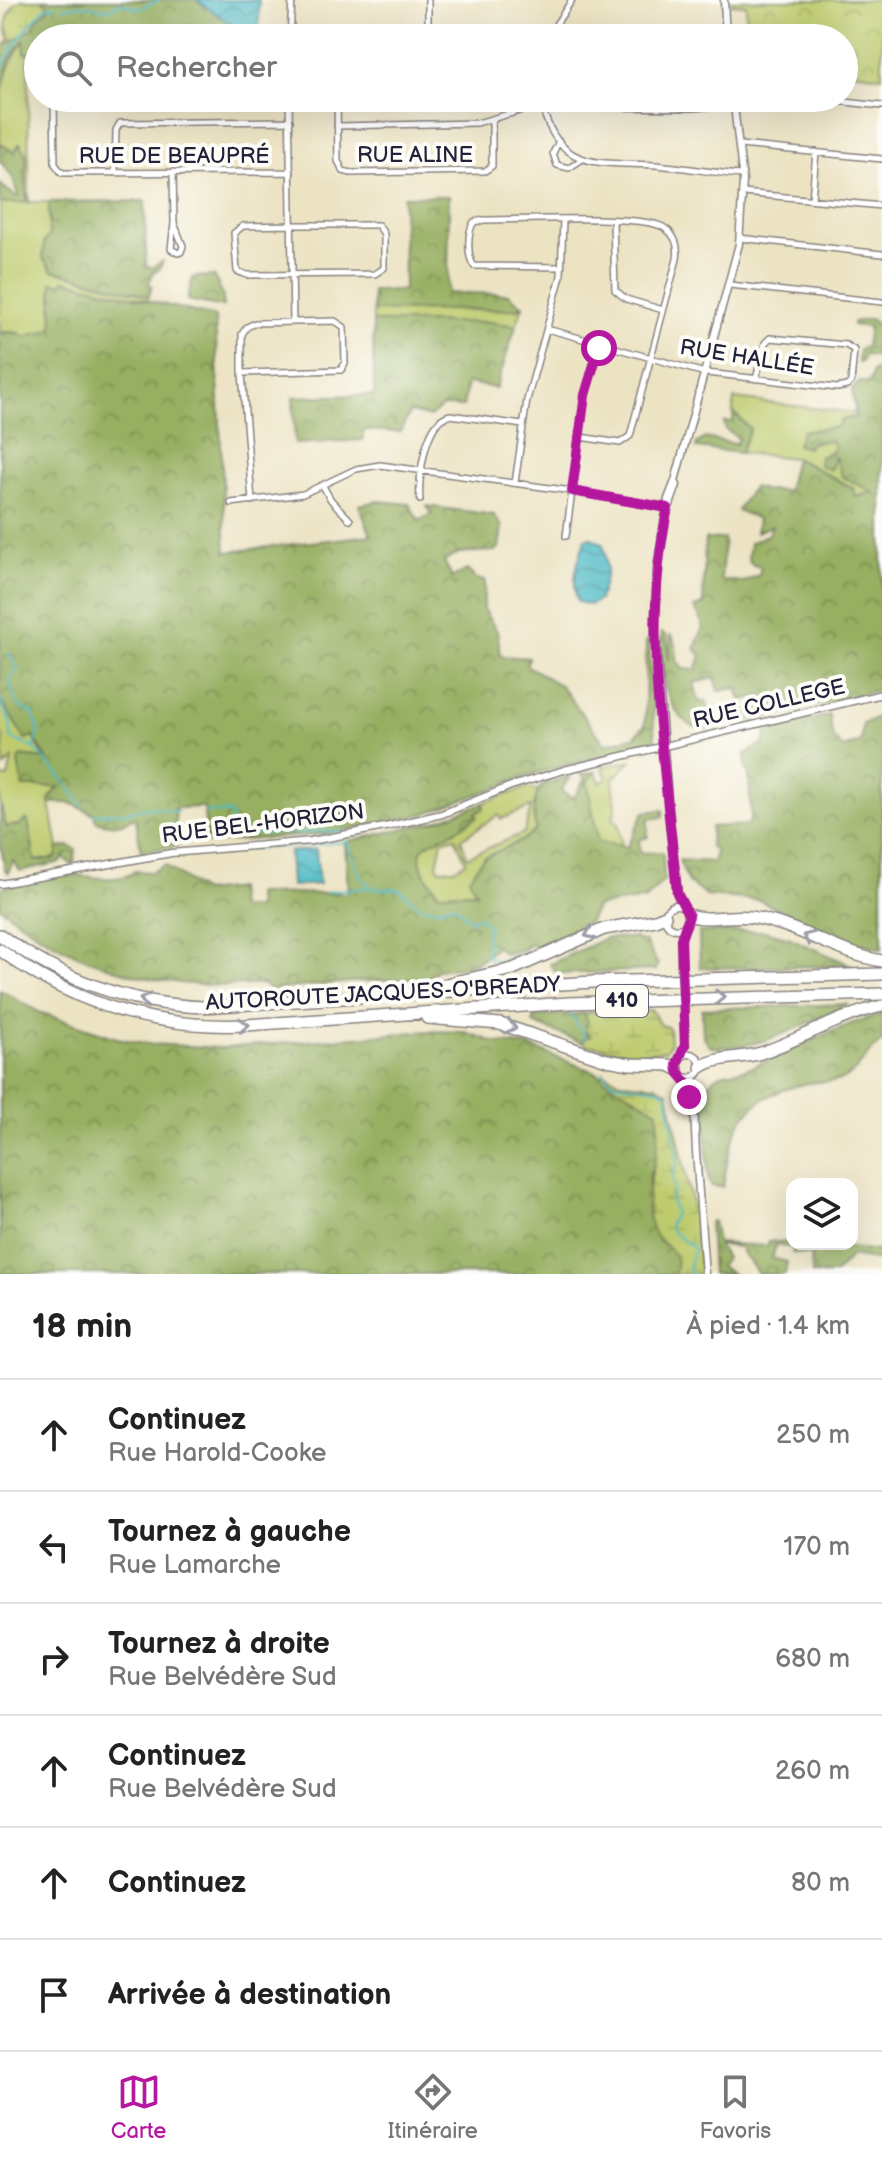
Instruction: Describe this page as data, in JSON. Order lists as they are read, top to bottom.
{
  "streets": {
    "highway": ["AUTOROUTE JACQUES-O'BREADY", "410"],
    "street": [
      "RUE ALINE",
      "RUE DE BEAUPRÉ",
      "RUE HALLÉE",
      "RUE COLLEGE",
      "RUE BEL-HORIZON"
    ]
  },
  "crossings": [
    ["RUE COLLEGE", "RUE BEL-HORIZON"]
  ],
  "page": {
    "search": "Rechercher",
    "heading": ["18 min", "À pied · 1.4 km"],
    "list": [
      ["Continuez", "Rue Harold-Cooke", "250 m"],
      ["Tournez à gauche", "Rue Lamarche", "170 m"],
      ["Tournez à droite", "Rue Belvédère Sud", "680 m"],
      ["Continuez", "Rue Belvédère Sud", "260 m"],
      ["Continuez", "80 m"],
      "Arrivée à destination"
    ],
    "nav": ["Carte", "Itinéraire", "Favoris"]
  }
}
